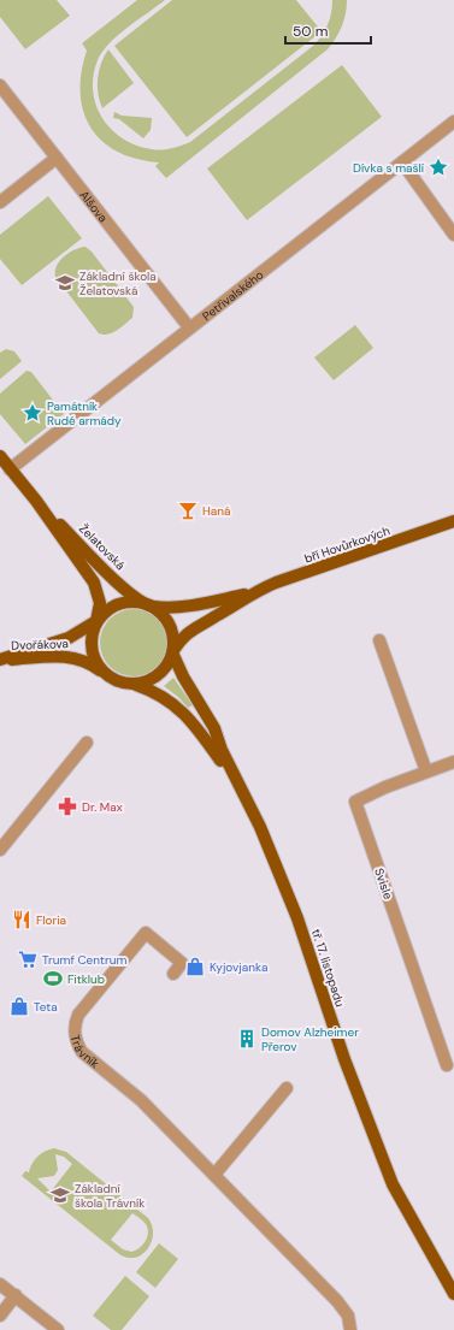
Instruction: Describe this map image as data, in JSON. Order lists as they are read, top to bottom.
{
  "streets": {
    "main road": [
      "bří Hovůrkových",
      "Želatovská",
      "Dvořákova",
      "tř. 17. listopadu"
    ],
    "street": [
      "Alšova",
      "Petřivalského",
      "Svisle",
      "Trávník"
    ]
  },
  "crossings": [
    ["Alšova", "Petřivalského"],
    ["Petřivalského", "Želatovská"],
    ["bří Hovůrkových", "Želatovská"],
    ["bří Hovůrkových", "Dvořákova"],
    ["bří Hovůrkových", "tř. 17. listopadu"],
    ["Želatovská", "Dvořákova"],
    ["Želatovská", "tř. 17. listopadu"],
    ["Dvořákova", "tř. 17. listopadu"]
  ],
  "places": {
    "place": ["Dívka s mašlí", "Památník Rudé armády"],
    "school or university": ["Základní škola Želatovská", "Základní škola Trávník"],
    "bar": ["Haná"],
    "pharmacy": ["Dr. Max"],
    "restaurant": ["Floria"],
    "supermarket": ["Trumf Centrum"],
    "shop": ["Kyjovjanka", "Teta"],
    "sports": ["Fitklub"],
    "building": ["Domov Alzheimer Přerov"]
  },
  "scale_bar": "50 m"
}
